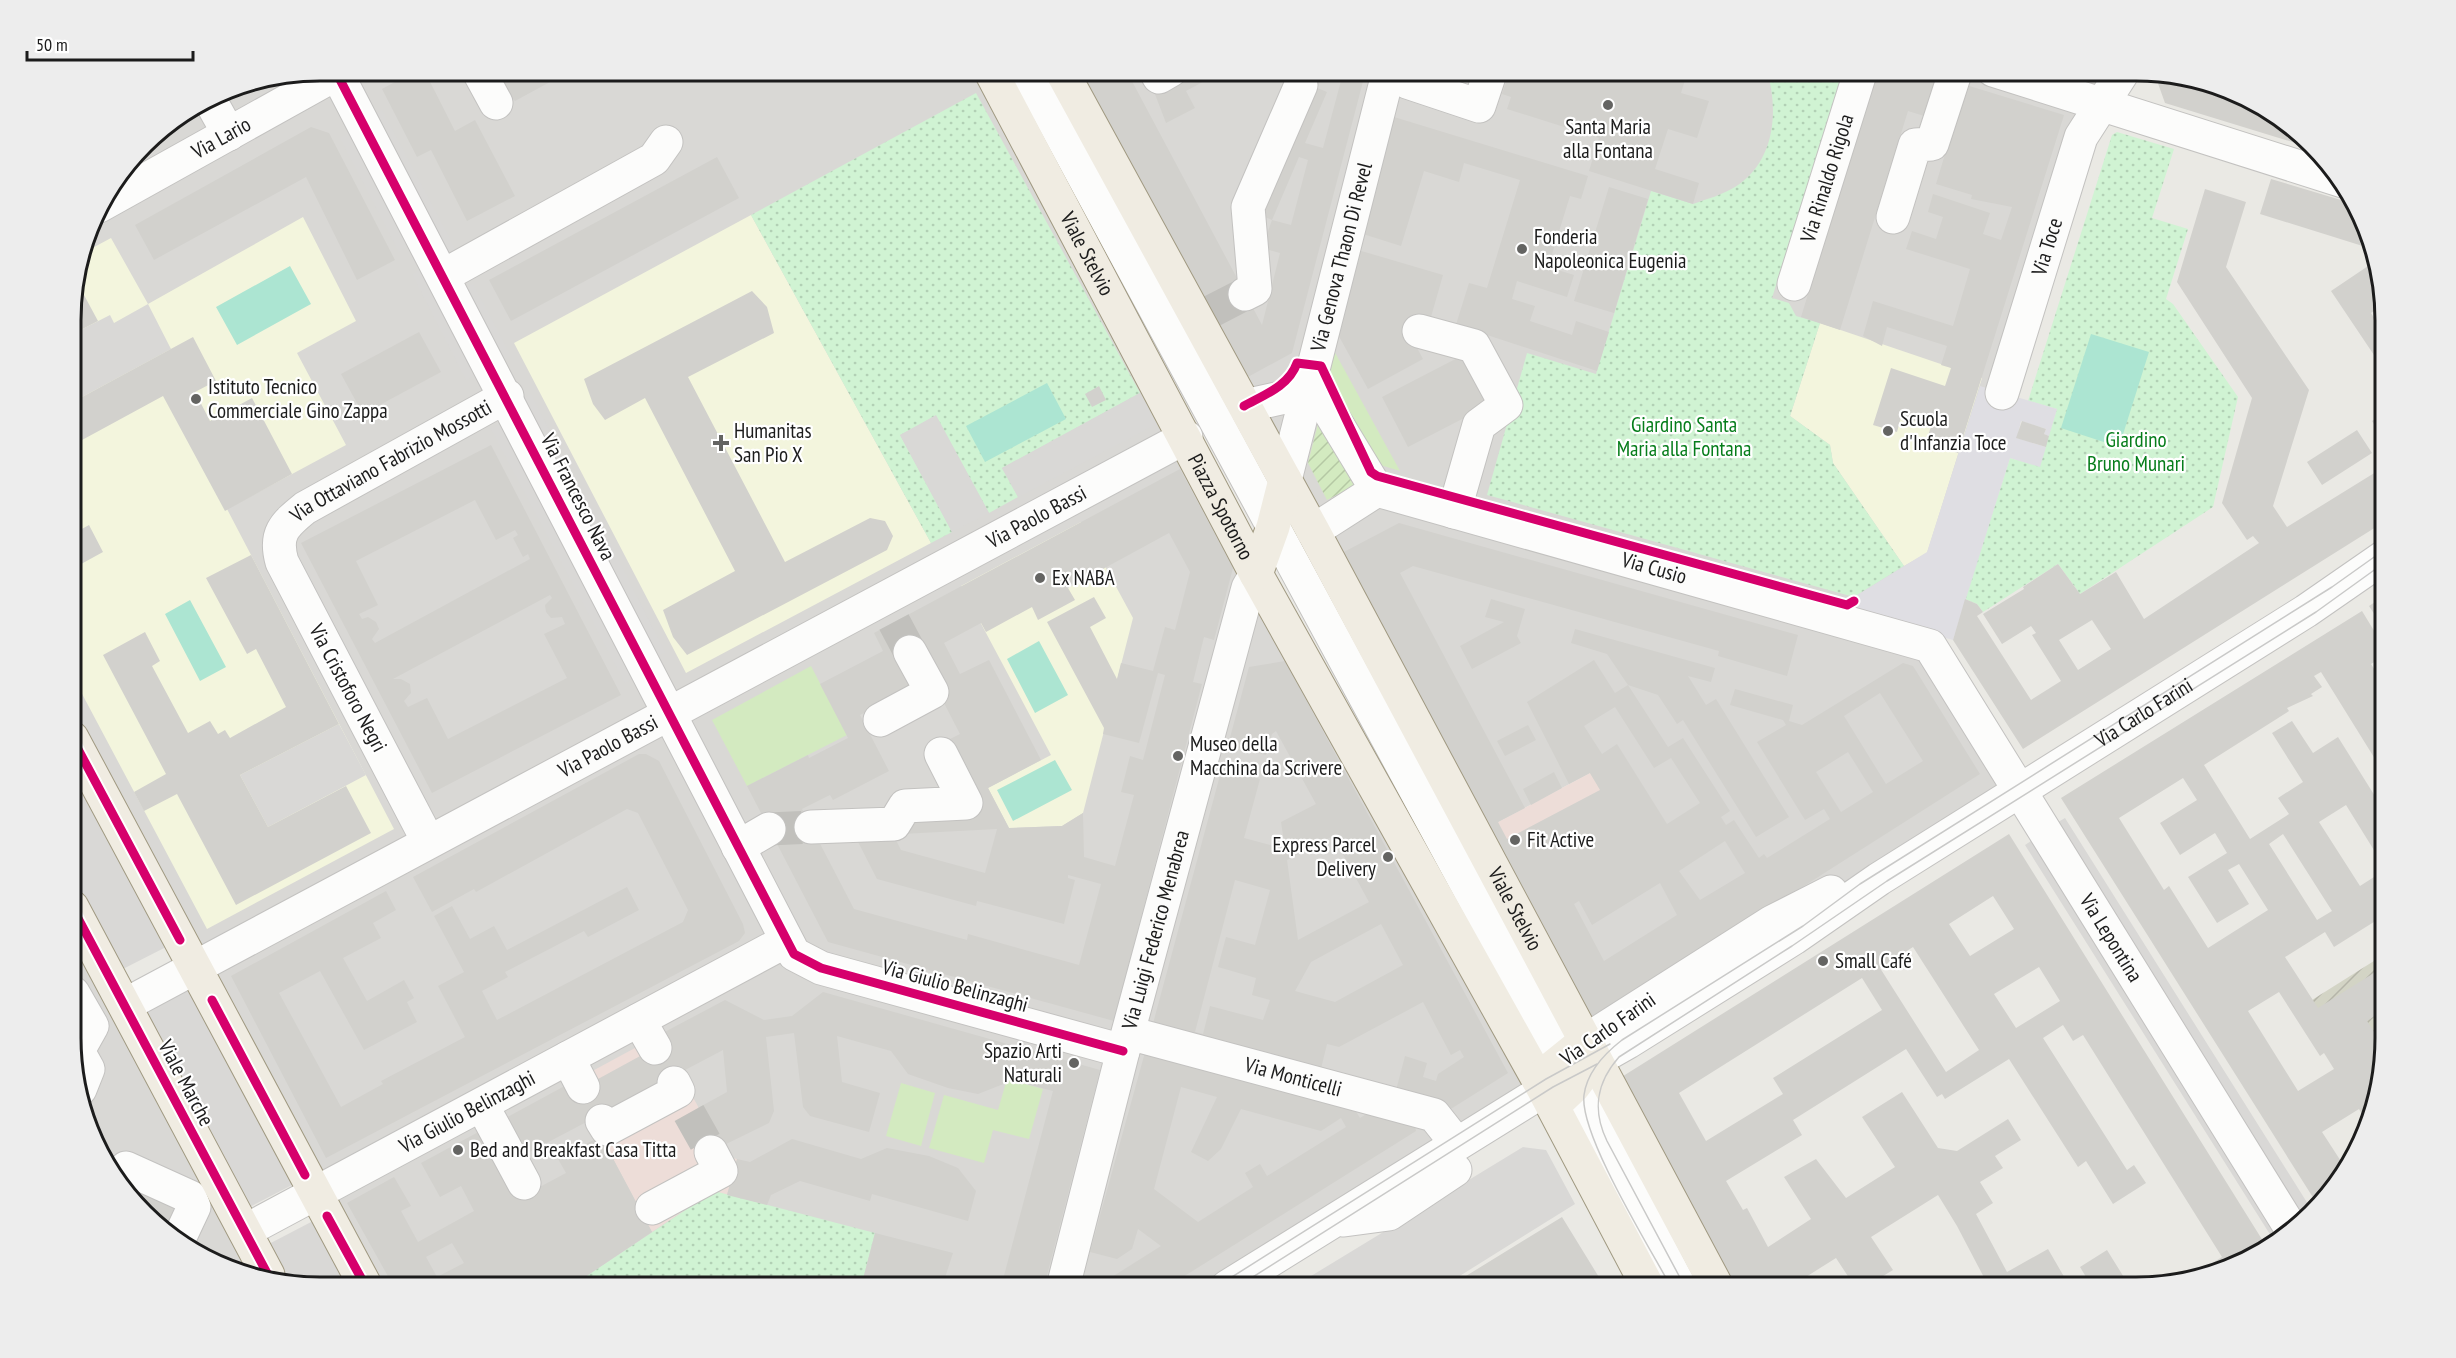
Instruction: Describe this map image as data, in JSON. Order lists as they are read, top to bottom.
{
  "streets": {
    "main road": ["Viale Stelvio", "Piazza Spotorno", "Viale Marche"],
    "street": [
      "Via Lario",
      "Via Rinaldo Rigola",
      "Via Toce",
      "Via Genova Thaon Di Revel",
      "Via Ottaviano Fabrizio Mossotti",
      "Via Francesco Nava",
      "Via Paolo Bassi",
      "Via Cusio",
      "Via Cristoforo Negri",
      "Via Carlo Farini",
      "Via Luigi Federico Menabrea",
      "Via Lepontina",
      "Via Giulio Belinzaghi",
      "Via Monticelli"
    ]
  },
  "crossings": [
    ["Viale Stelvio", "Piazza Spotorno"],
    ["Viale Stelvio", "Via Paolo Bassi"],
    ["Viale Stelvio", "Via Carlo Farini"],
    ["Viale Stelvio", "Via Luigi Federico Menabrea"],
    ["Via Genova Thaon Di Revel", "Piazza Spotorno"],
    ["Via Ottaviano Fabrizio Mossotti", "Via Francesco Nava"],
    ["Via Ottaviano Fabrizio Mossotti", "Via Cristoforo Negri"],
    ["Via Francesco Nava", "Via Paolo Bassi"],
    ["Via Francesco Nava", "Via Giulio Belinzaghi"],
    ["Piazza Spotorno", "Via Paolo Bassi"],
    ["Piazza Spotorno", "Via Cusio"],
    ["Piazza Spotorno", "Via Luigi Federico Menabrea"],
    ["Via Paolo Bassi", "Via Cristoforo Negri"],
    ["Via Paolo Bassi", "Viale Marche"],
    ["Via Cusio", "Via Lepontina"],
    ["Via Carlo Farini", "Via Lepontina"],
    ["Via Carlo Farini", "Via Monticelli"],
    ["Via Luigi Federico Menabrea", "Via Giulio Belinzaghi"],
    ["Via Luigi Federico Menabrea", "Via Monticelli"],
    ["Via Giulio Belinzaghi", "Via Monticelli"],
    ["Via Giulio Belinzaghi", "Viale Marche"]
  ],
  "parks": ["Giardino Santa Maria alla Fontana", "Giardino Bruno Munari"],
  "places": {
    "other": [
      "Santa Maria alla Fontana",
      "Fonderia Napoleonica Eugenia",
      "Istituto Tecnico Commerciale Gino Zappa",
      "Scuola d'Infanzia Toce",
      "Ex NABA",
      "Museo della Macchina da Scrivere",
      "Fit Active",
      "Express Parcel Delivery",
      "Small Café",
      "Spazio Arti Naturali",
      "Bed and Breakfast Casa Titta"
    ],
    "health": ["Humanitas San Pio X"]
  },
  "scale_bar": "50 m"
}
